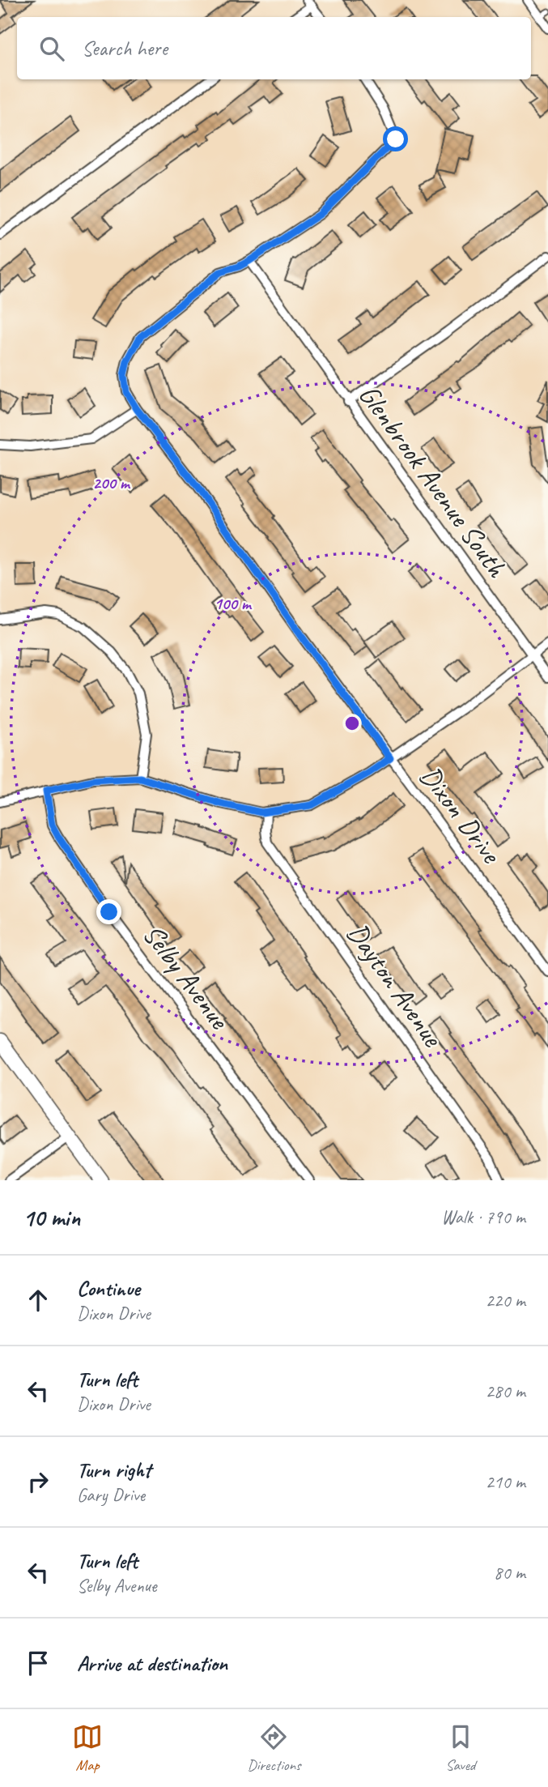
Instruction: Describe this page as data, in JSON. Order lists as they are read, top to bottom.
{
  "streets": {
    "street": [
      "Glenbrook Avenue South",
      "Dixon Drive",
      "Selby Avenue",
      "Dayton Avenue"
    ]
  },
  "crossings": [
    ["Glenbrook Avenue South", "Dixon Drive"]
  ],
  "page": {
    "search": "Search here",
    "heading": ["10 min", "Walk · 790 m"],
    "list": [
      ["Continue", "Dixon Drive", "220 m"],
      ["Turn left", "Dixon Drive", "280 m"],
      ["Turn right", "Gary Drive", "210 m"],
      ["Turn left", "Selby Avenue", "80 m"],
      "Arrive at destination"
    ],
    "nav": ["Map", "Directions", "Saved"]
  },
  "rings": ["200 m", "100 m"]
}
